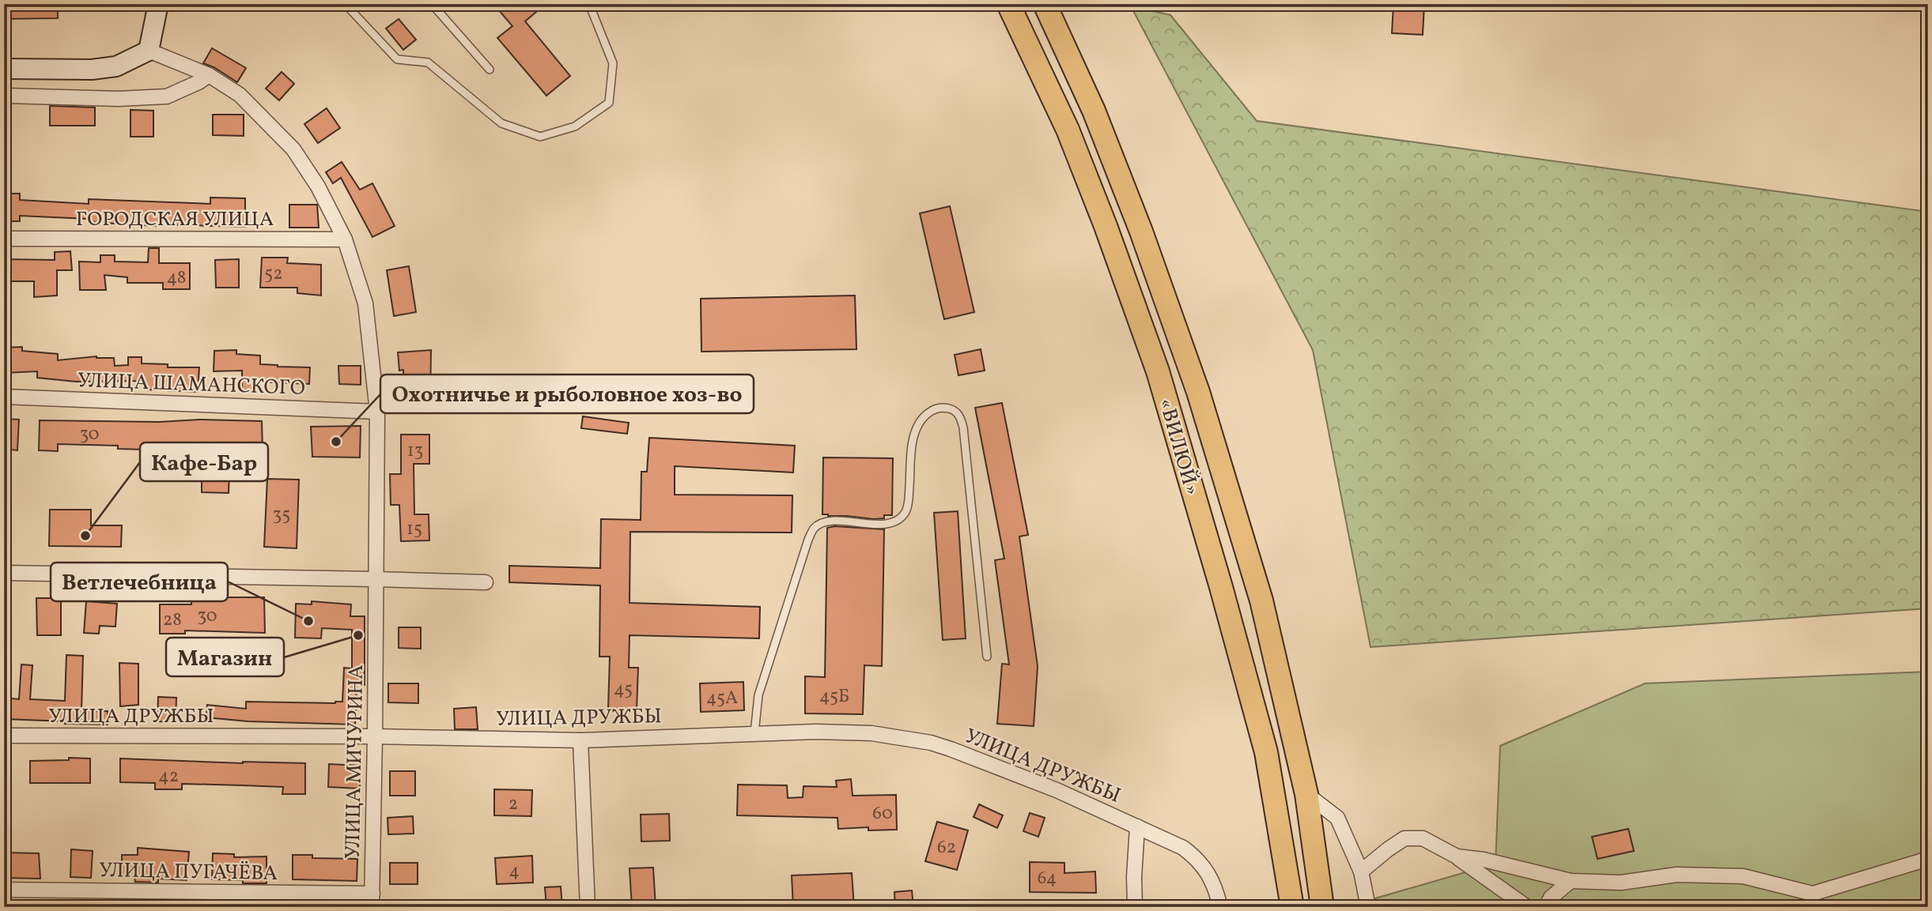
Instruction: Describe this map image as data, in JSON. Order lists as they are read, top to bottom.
{
  "streets": {
    "highway": ["«ВИЛЮЙ»"],
    "street": [
      "ГОРОДСКАЯ УЛИЦА",
      "УЛИЦА ШАМАНСКОГО",
      "УЛИЦА ДРУЖБЫ",
      "УЛИЦА МИЧУРИНА",
      "УЛИЦА ПУГАЧЁВА"
    ]
  },
  "crossings": [
    ["ГОРОДСКАЯ УЛИЦА", "УЛИЦА МИЧУРИНА"],
    ["УЛИЦА ШАМАНСКОГО", "УЛИЦА МИЧУРИНА"],
    ["УЛИЦА ДРУЖБЫ", "УЛИЦА МИЧУРИНА"],
    ["УЛИЦА МИЧУРИНА", "УЛИЦА ПУГАЧЁВА"]
  ],
  "places": [
    "Охотничье и рыболовное хоз-во",
    "Кафе-Бар",
    "Ветлечебница",
    "Магазин"
  ],
  "house_numbers": [
    "52",
    "48",
    "30",
    "13",
    "35",
    "15",
    "30",
    "28",
    "45",
    "45Б",
    "45А",
    "42",
    "2",
    "60",
    "62",
    "4",
    "64"
  ]
}
